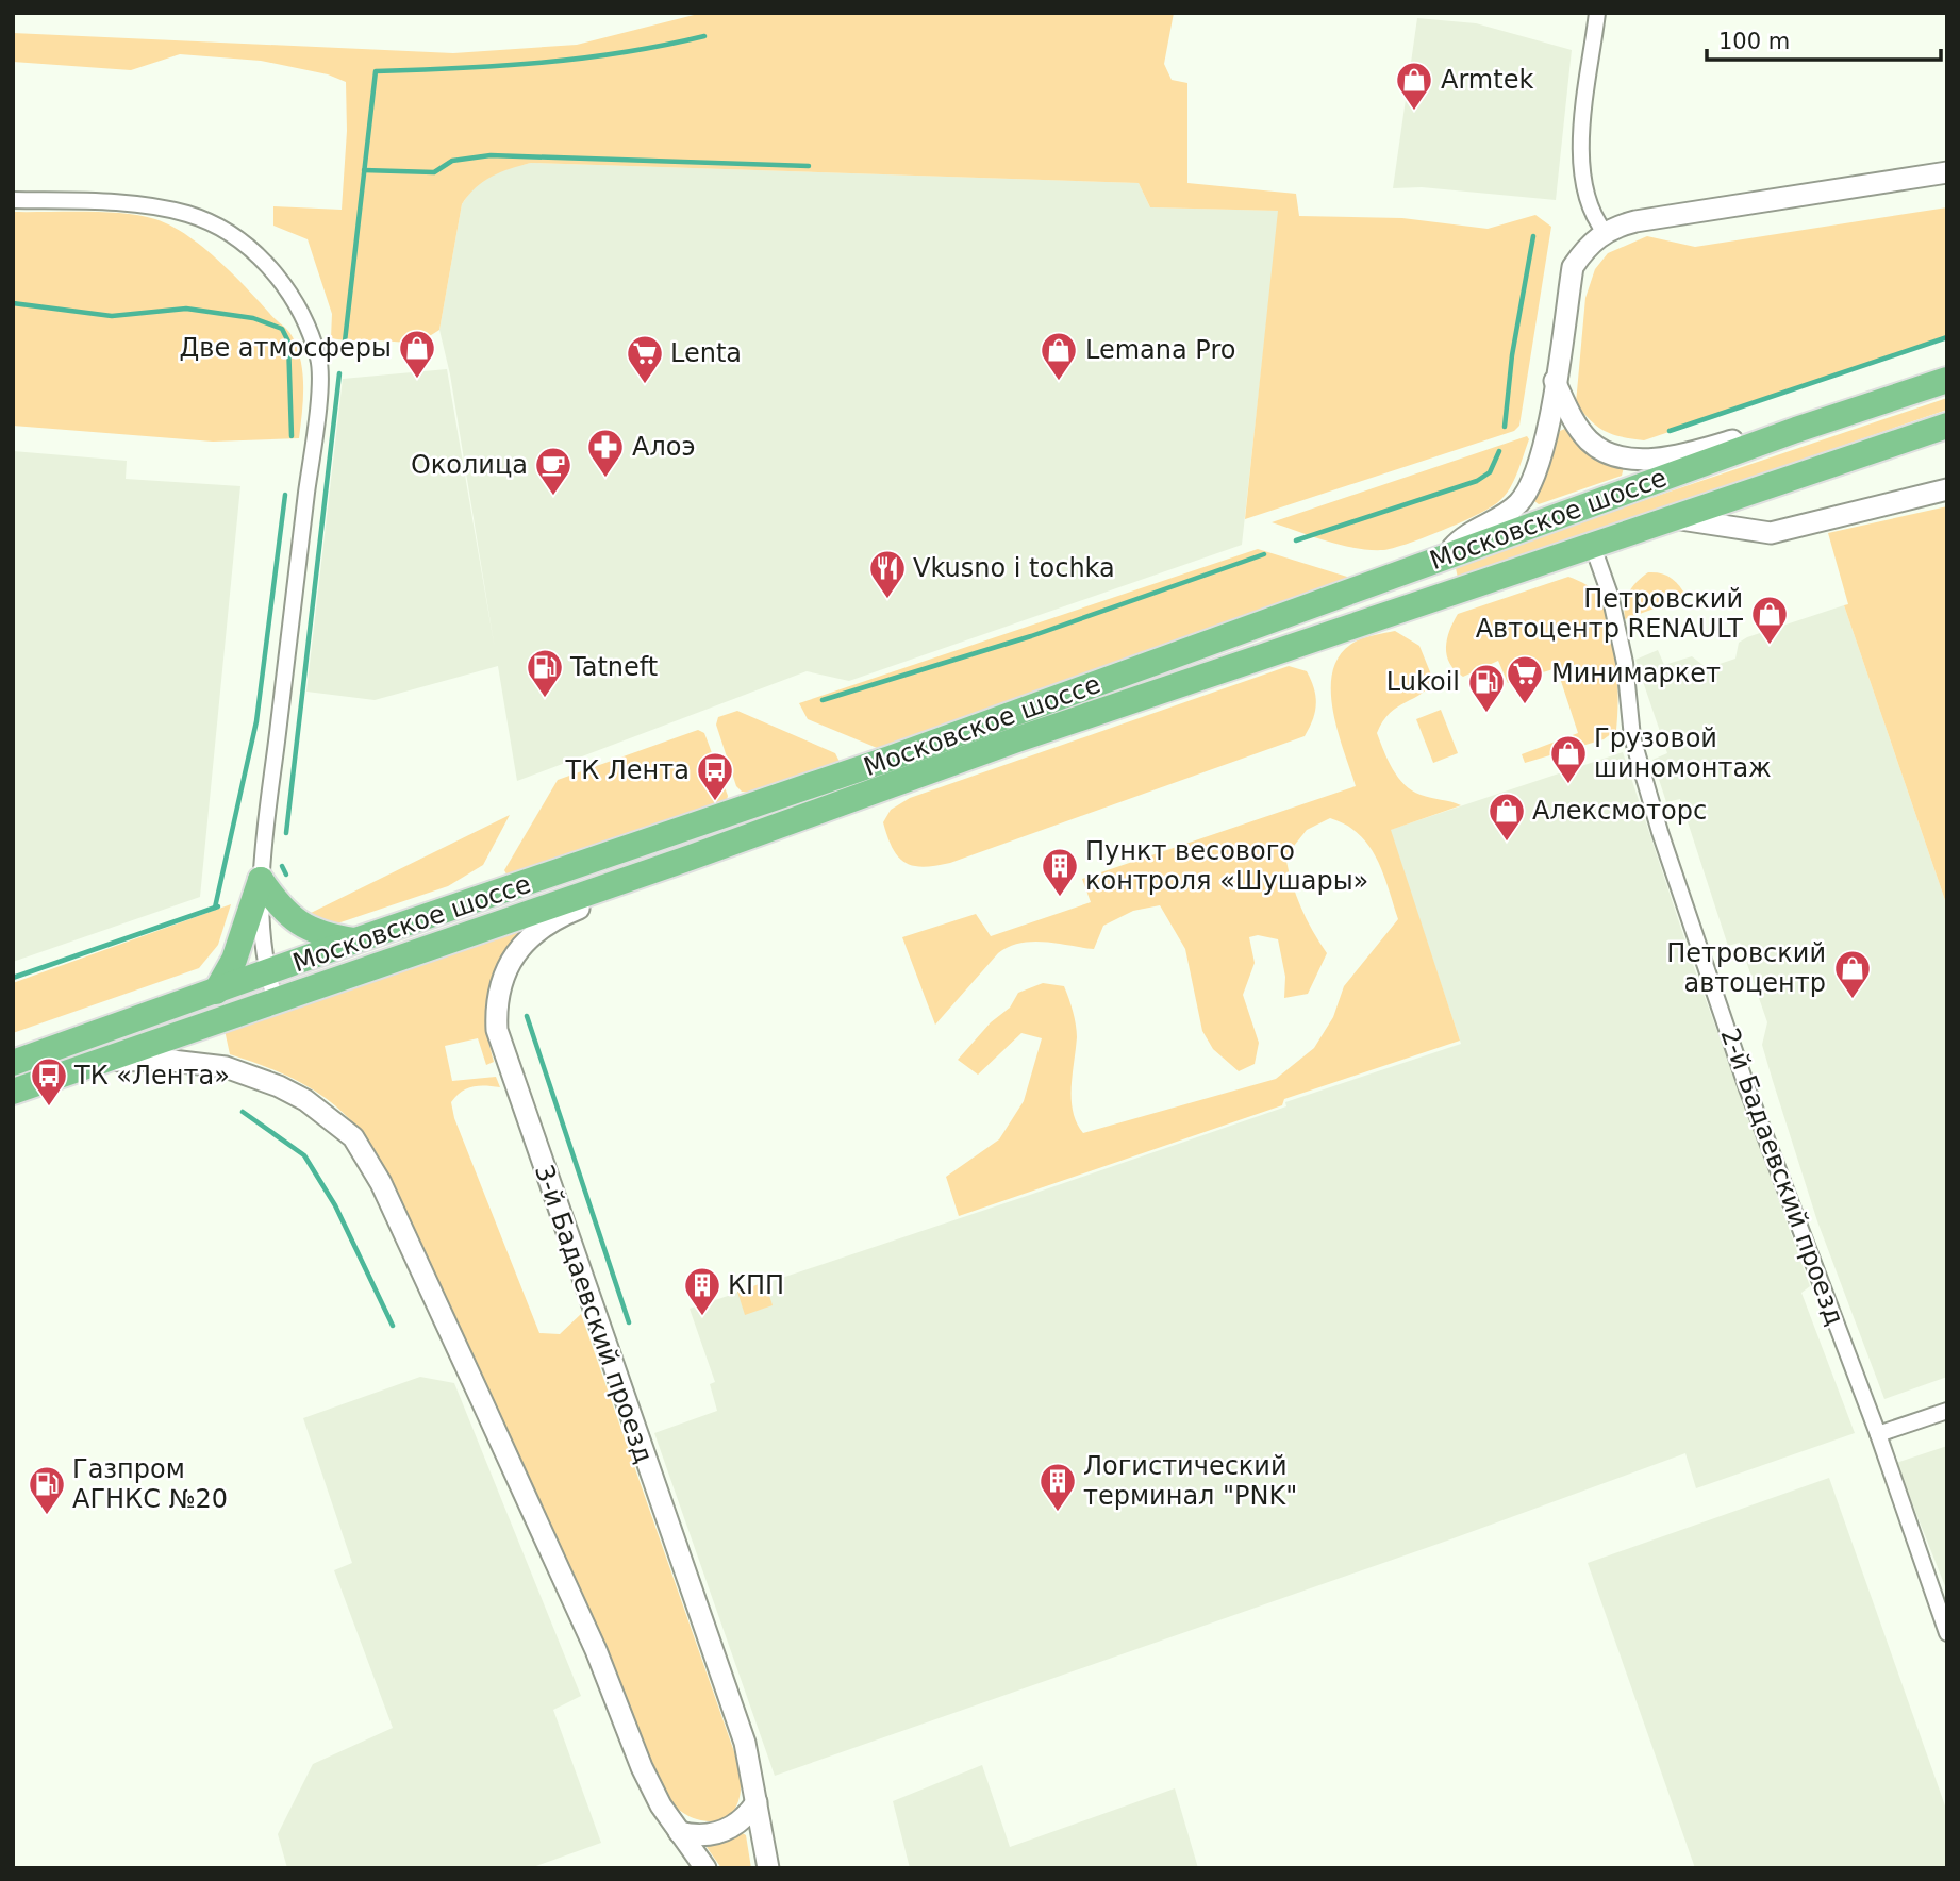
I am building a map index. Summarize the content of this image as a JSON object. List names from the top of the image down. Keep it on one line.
{"streets":{"highway":["Московское шоссе"],"street":["2-й Бадаевский проезд","3-й Бадаевский проезд"]},"crossings":[["Московское шоссе","2-й Бадаевский проезд"],["Московское шоссе","3-й Бадаевский проезд"]],"places":{"shop":["Armtek","Две атмосферы","Lemana Pro","Петровский Автоцентр RENAULT","Грузовой шиномонтаж","Алексмоторс","Петровский автоцентр"],"supermarket":["Lenta","Минимаркет"],"pharmacy":["Алоэ"],"cafe":["Околица"],"restaurant":["Vkusno i tochka"],"fuel station":["Tatneft","Lukoil","Газпром АГНКС №20"],"bus stop":["ТК Лента","ТК «Лента»"],"building":["Пункт весового контроля «Шушары»","КПП","Логистический терминал \"PNK\""]},"scale_bar":"100 m"}
